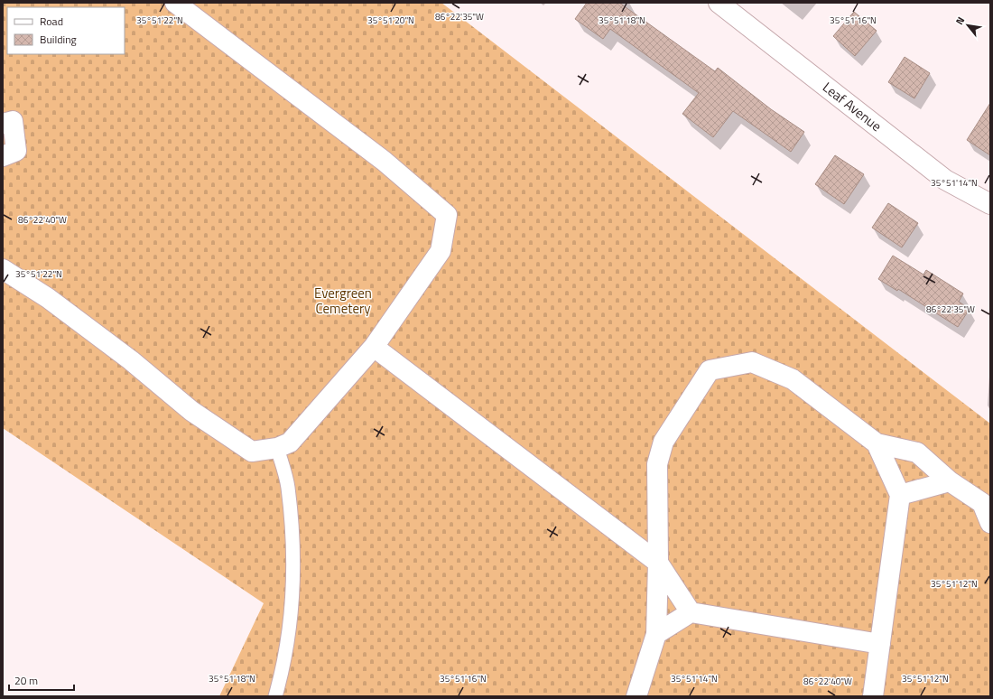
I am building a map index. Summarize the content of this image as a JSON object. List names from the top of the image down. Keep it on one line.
{"streets":{"street":["Leaf Avenue"]},"parks":["Evergreen Cemetery"],"legend":["Road","Building"],"scale_bar":"20 m","north":"top left","coordinates":["86°22'35\"W","35°51'22\"N","35°51'20\"N","35°51'18\"N","35°51'16\"N","35°51'14\"N","86°22'40\"W","35°51'12\"N"]}
